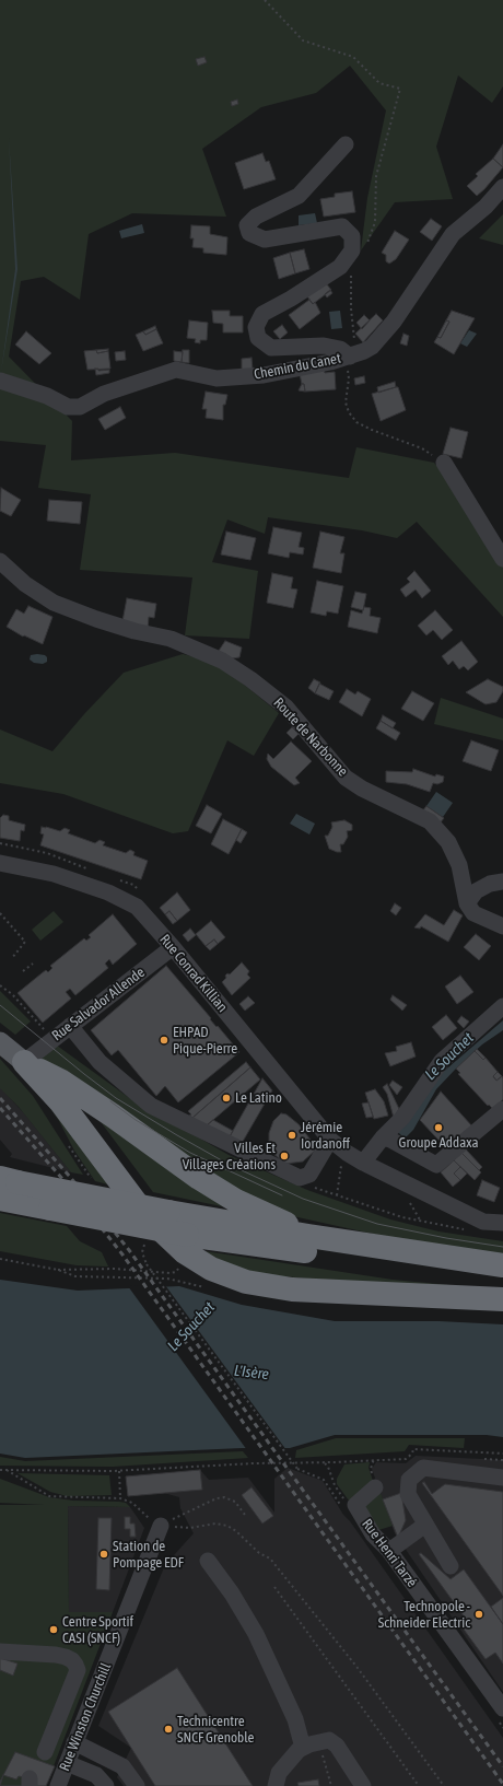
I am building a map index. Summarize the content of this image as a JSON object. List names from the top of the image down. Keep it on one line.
{"streets":{"street":["Chemin du Canet","Route de Narbonne","Rue Conrad Killian","Rue Salvador Allende","Rue Henri Tarzé","Rue Winston Churchill"]},"crossings":[["Rue Conrad Killian","Rue Salvador Allende"]],"water":["Le Souchet","L'Isère"],"places":["EHPAD Pique-Pierre","Le Latino","Groupe Addaxa","Jérémie Iordanoff","Villes Et Villages Créations","Station de Pompage EDF","Technopole - Schneider Electric","Centre Sportif CASI (SNCF)","Technicentre SNCF Grenoble"]}
